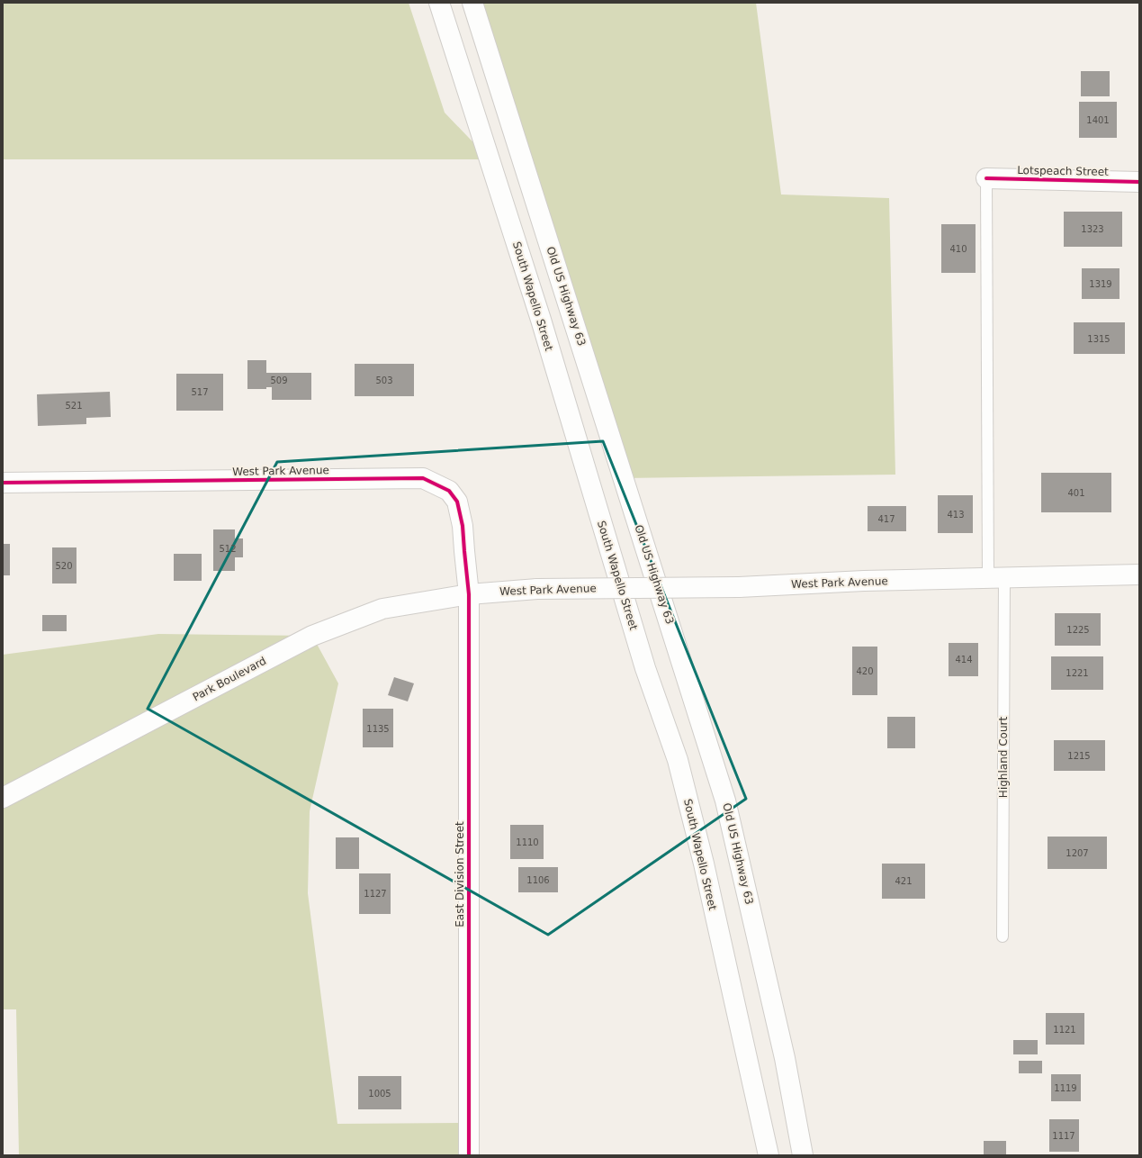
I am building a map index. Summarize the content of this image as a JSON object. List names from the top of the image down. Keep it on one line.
{"streets":{"main road":["Lotspeach Street","South Wapello Street","Old US Highway 63","West Park Avenue","Park Boulevard","East Division Street"],"lane":["Highland Court"]},"crossings":[["Lotspeach Street","Highland Court"],["West Park Avenue","Park Boulevard"],["West Park Avenue","Highland Court"],["West Park Avenue","East Division Street"],["Park Boulevard","East Division Street"]],"house_numbers":["1401","1323","410","1319","1315","509","503","517","521","401","413","417","512","520","1225","414","420","1221","1135","1215","1110","1207","1106","421","1127","1121","1119","1005","1117"]}
